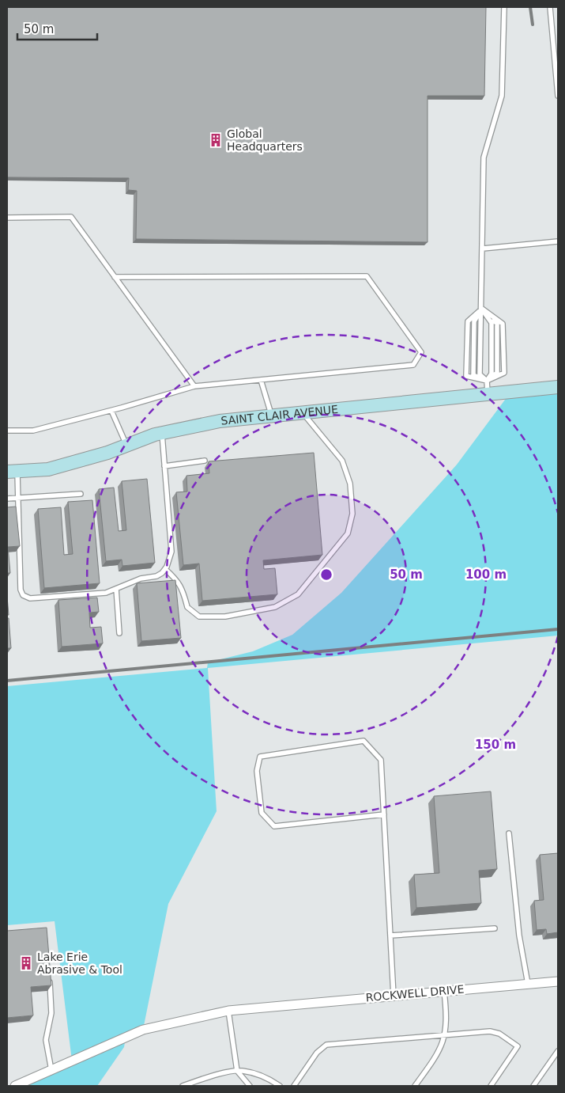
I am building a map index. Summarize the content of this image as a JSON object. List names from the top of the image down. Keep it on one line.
{"streets":{"street":["SAINT CLAIR AVENUE","ROCKWELL DRIVE"]},"places":{"building":["Global Headquarters","Lake Erie Abrasive & Tool"]},"scale_bar":"50 m","rings":["50 m","100 m","150 m"]}
